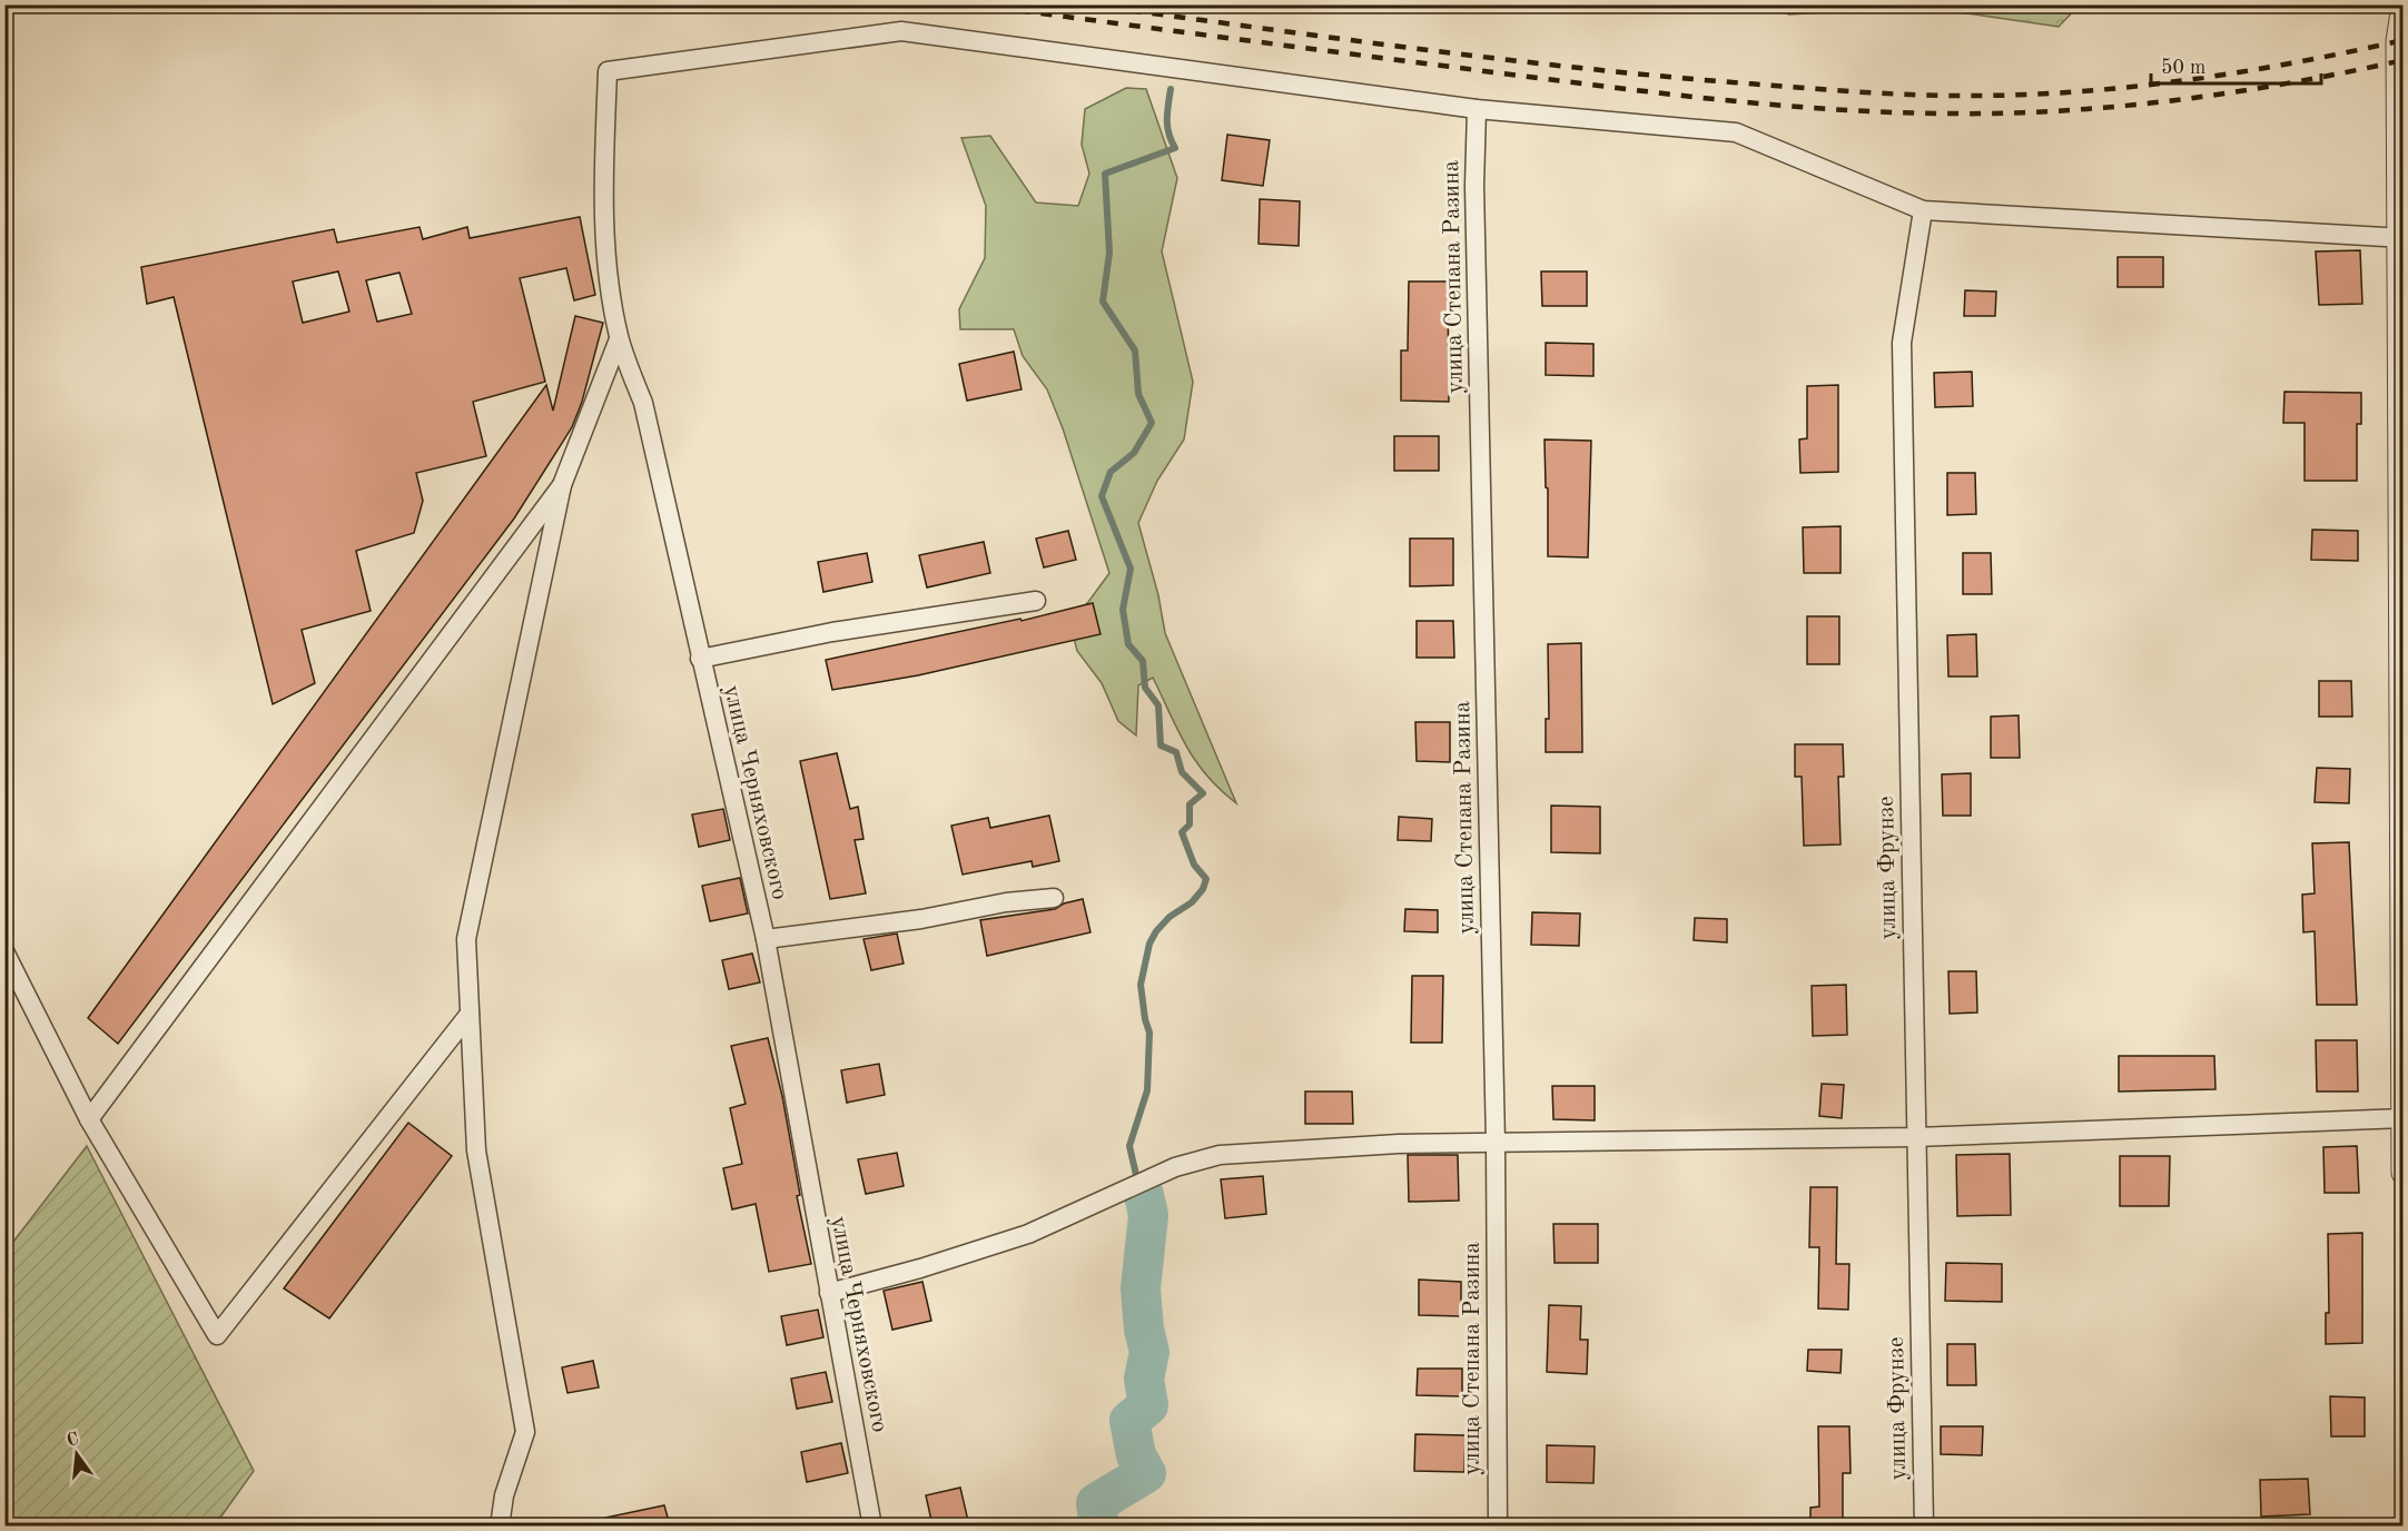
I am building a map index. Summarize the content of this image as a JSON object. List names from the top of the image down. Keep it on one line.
{"streets":{"street":["улица Степана Разина","улица Черняховского","улица Фрунзе"]},"crossings":[["улица Степана Разина","улица Черняховского"]],"scale_bar":"50 m","north":"top"}
